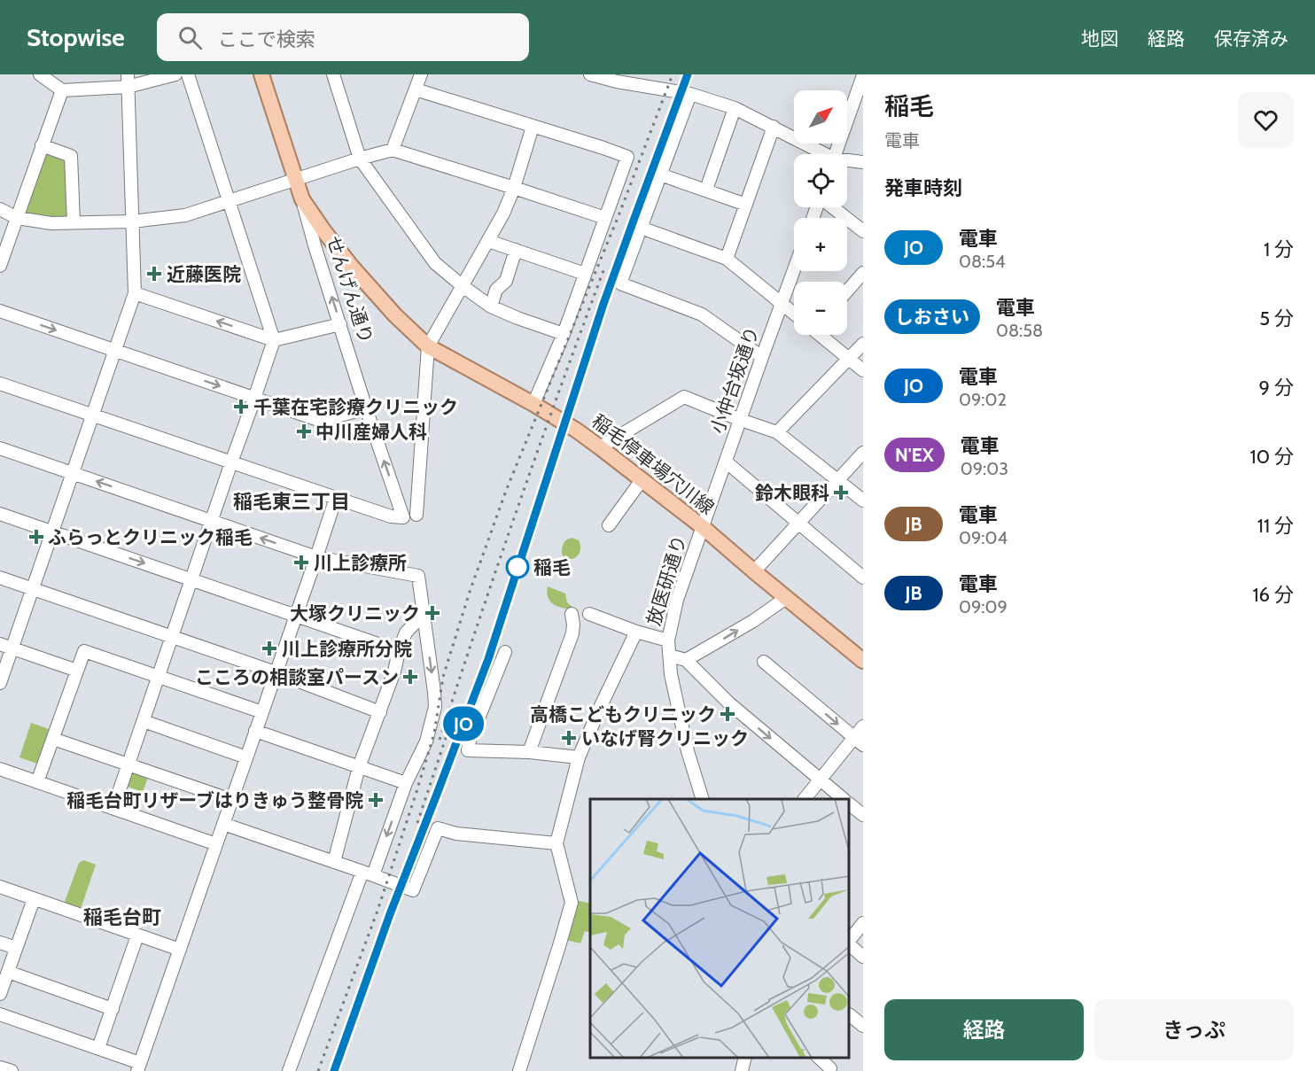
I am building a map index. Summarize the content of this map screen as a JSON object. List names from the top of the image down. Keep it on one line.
{"streets":{"main road":["せんげん通り","稲毛停車場穴川線"],"street":["小仲台坂通り","放医研通り"]},"crossings":[["せんげん通り","稲毛停車場穴川線"],["小仲台坂通り","稲毛停車場穴川線"],["小仲台坂通り","放医研通り"],["稲毛停車場穴川線","放医研通り"]],"districts":["稲毛東三丁目","稲毛台町"],"places":{"health":["近藤医院","千葉在宅診療クリニック","中川産婦人科","鈴木眼科","ふらっとクリニック稲毛","川上診療所","大塚クリニック","川上診療所分院","こころの相談室パースン","高橋こどもクリニック","いなげ腎クリニック","稲毛台町リザーブはりきゅう整骨院"],"other":["稲毛"]},"north":"top right","page":{"header":"Stopwise","search":"ここで検索","nav":["地図","経路","保存済み"],"on_map":"JO","heading":[["稲毛","電車"],"発車時刻"],"map_buttons":["+","−"],"list":[{"mark":"JO","name":"電車","note":"08:54","value":"1 分"},{"mark":"しおさい","name":"電車","note":"08:58","value":"5 分"},{"mark":"JO","name":"電車","note":"09:02","value":"9 分"},{"mark":"N'EX","name":"電車","note":"09:03","value":"10 分"},{"mark":"JB","name":"電車","note":"09:04","value":"11 分"},{"mark":"JB","name":"電車","note":"09:09","value":"16 分"}],"buttons":["経路","きっぷ"]}}
